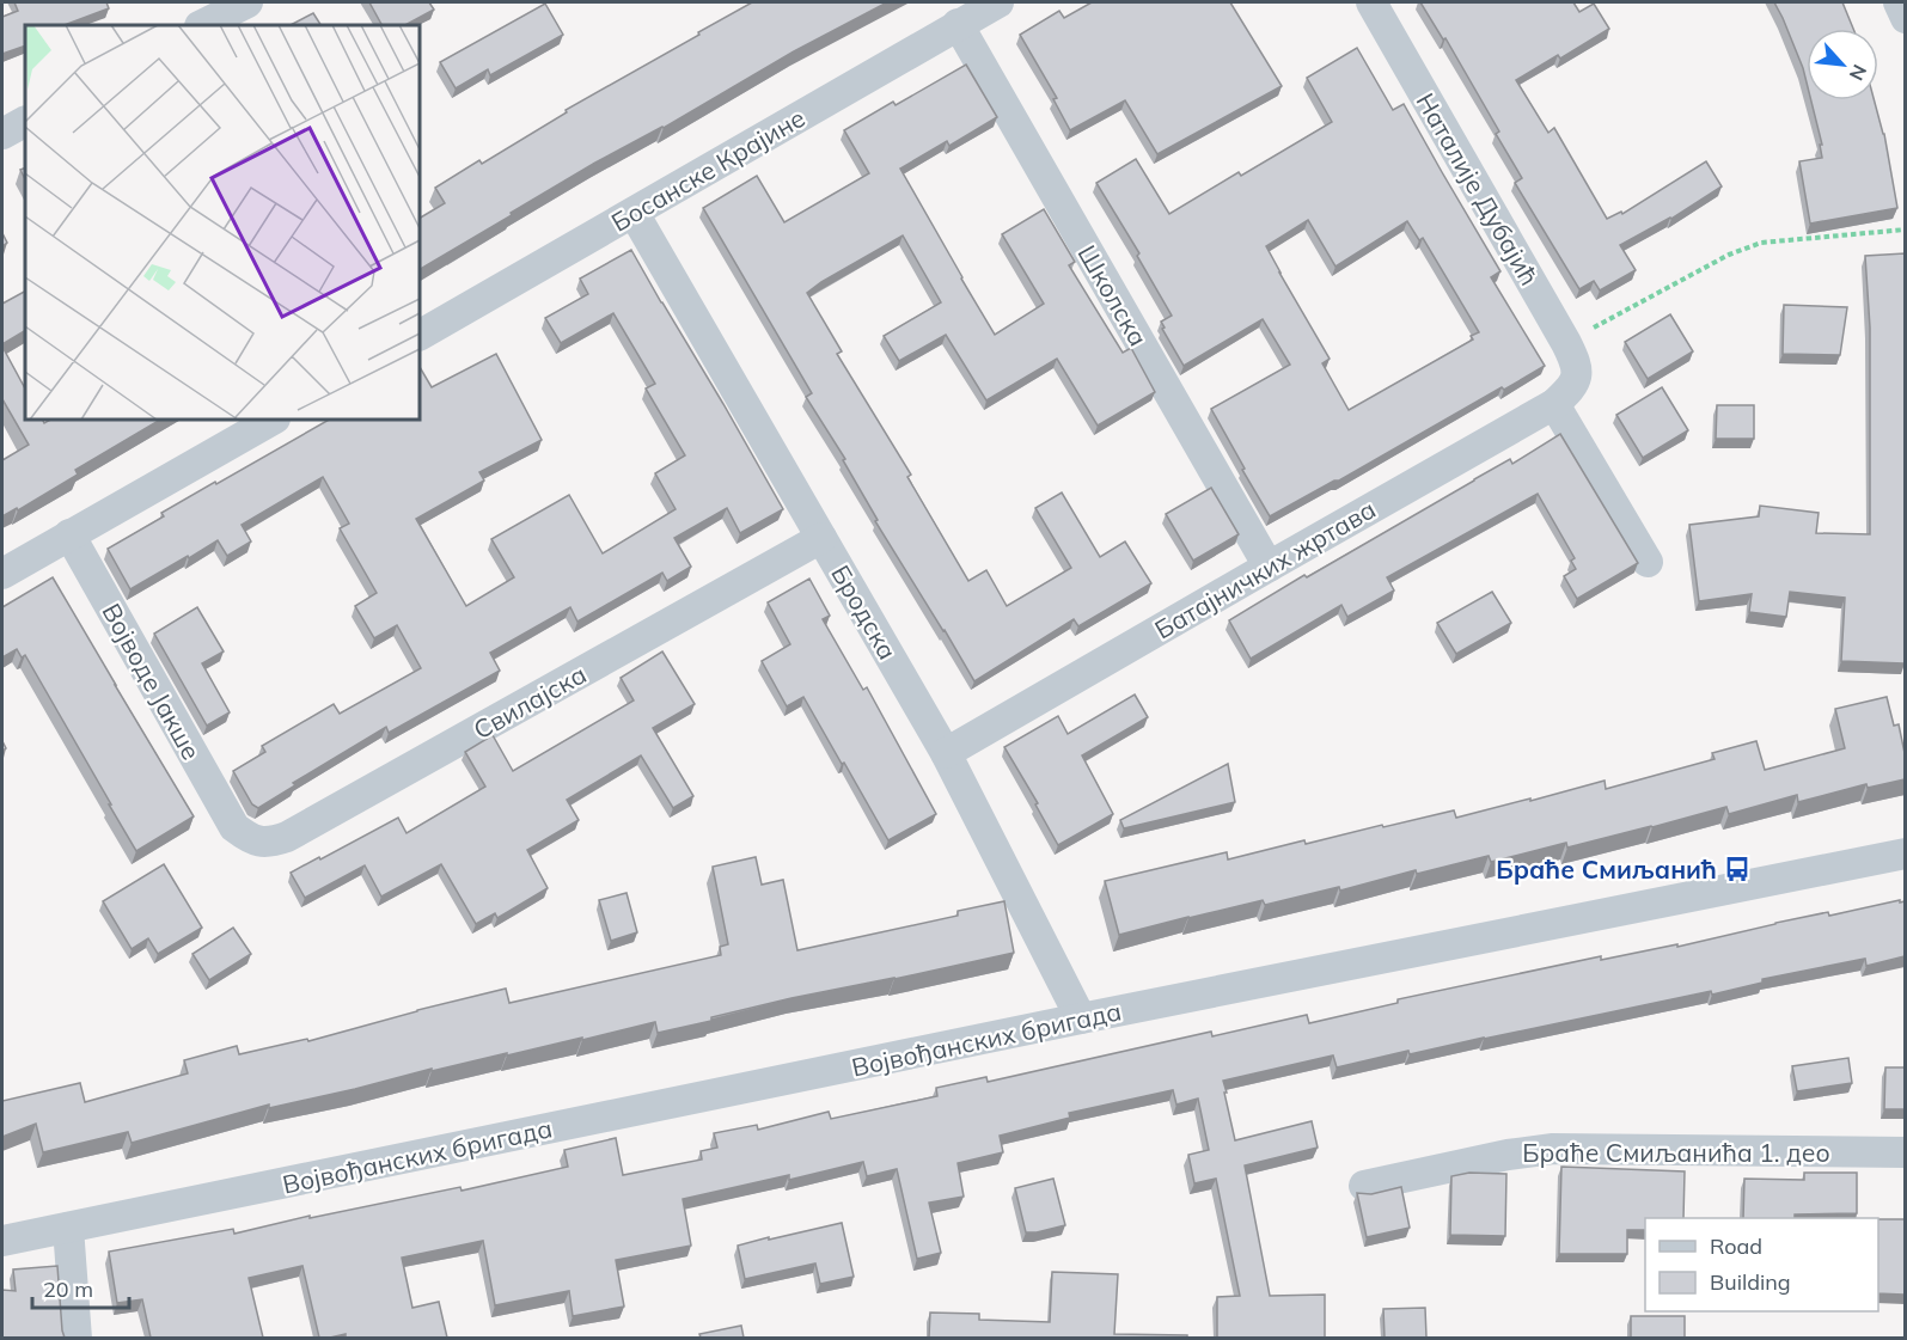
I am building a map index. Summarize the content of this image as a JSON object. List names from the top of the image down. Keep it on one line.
{"streets":{"street":["Босанске Крајине","Наталије Дубајић","Школска","Батајничких жртава","Бродска","Војводе Јакше","Свилајска","Војвођанских бригада","Браће Смиљанића 1. део"]},"crossings":[["Босанске Крајине","Школска"],["Босанске Крајине","Бродска"],["Наталије Дубајић","Батајничких жртава"],["Школска","Батајничких жртава"],["Батајничких жртава","Бродска"],["Бродска","Свилајска"],["Бродска","Војвођанских бригада"],["Војводе Јакше","Свилајска"]],"places":{"bus stop":["Браће Смиљанић"]},"legend":["Road","Building"],"scale_bar":"20 m","north":"bottom right"}
